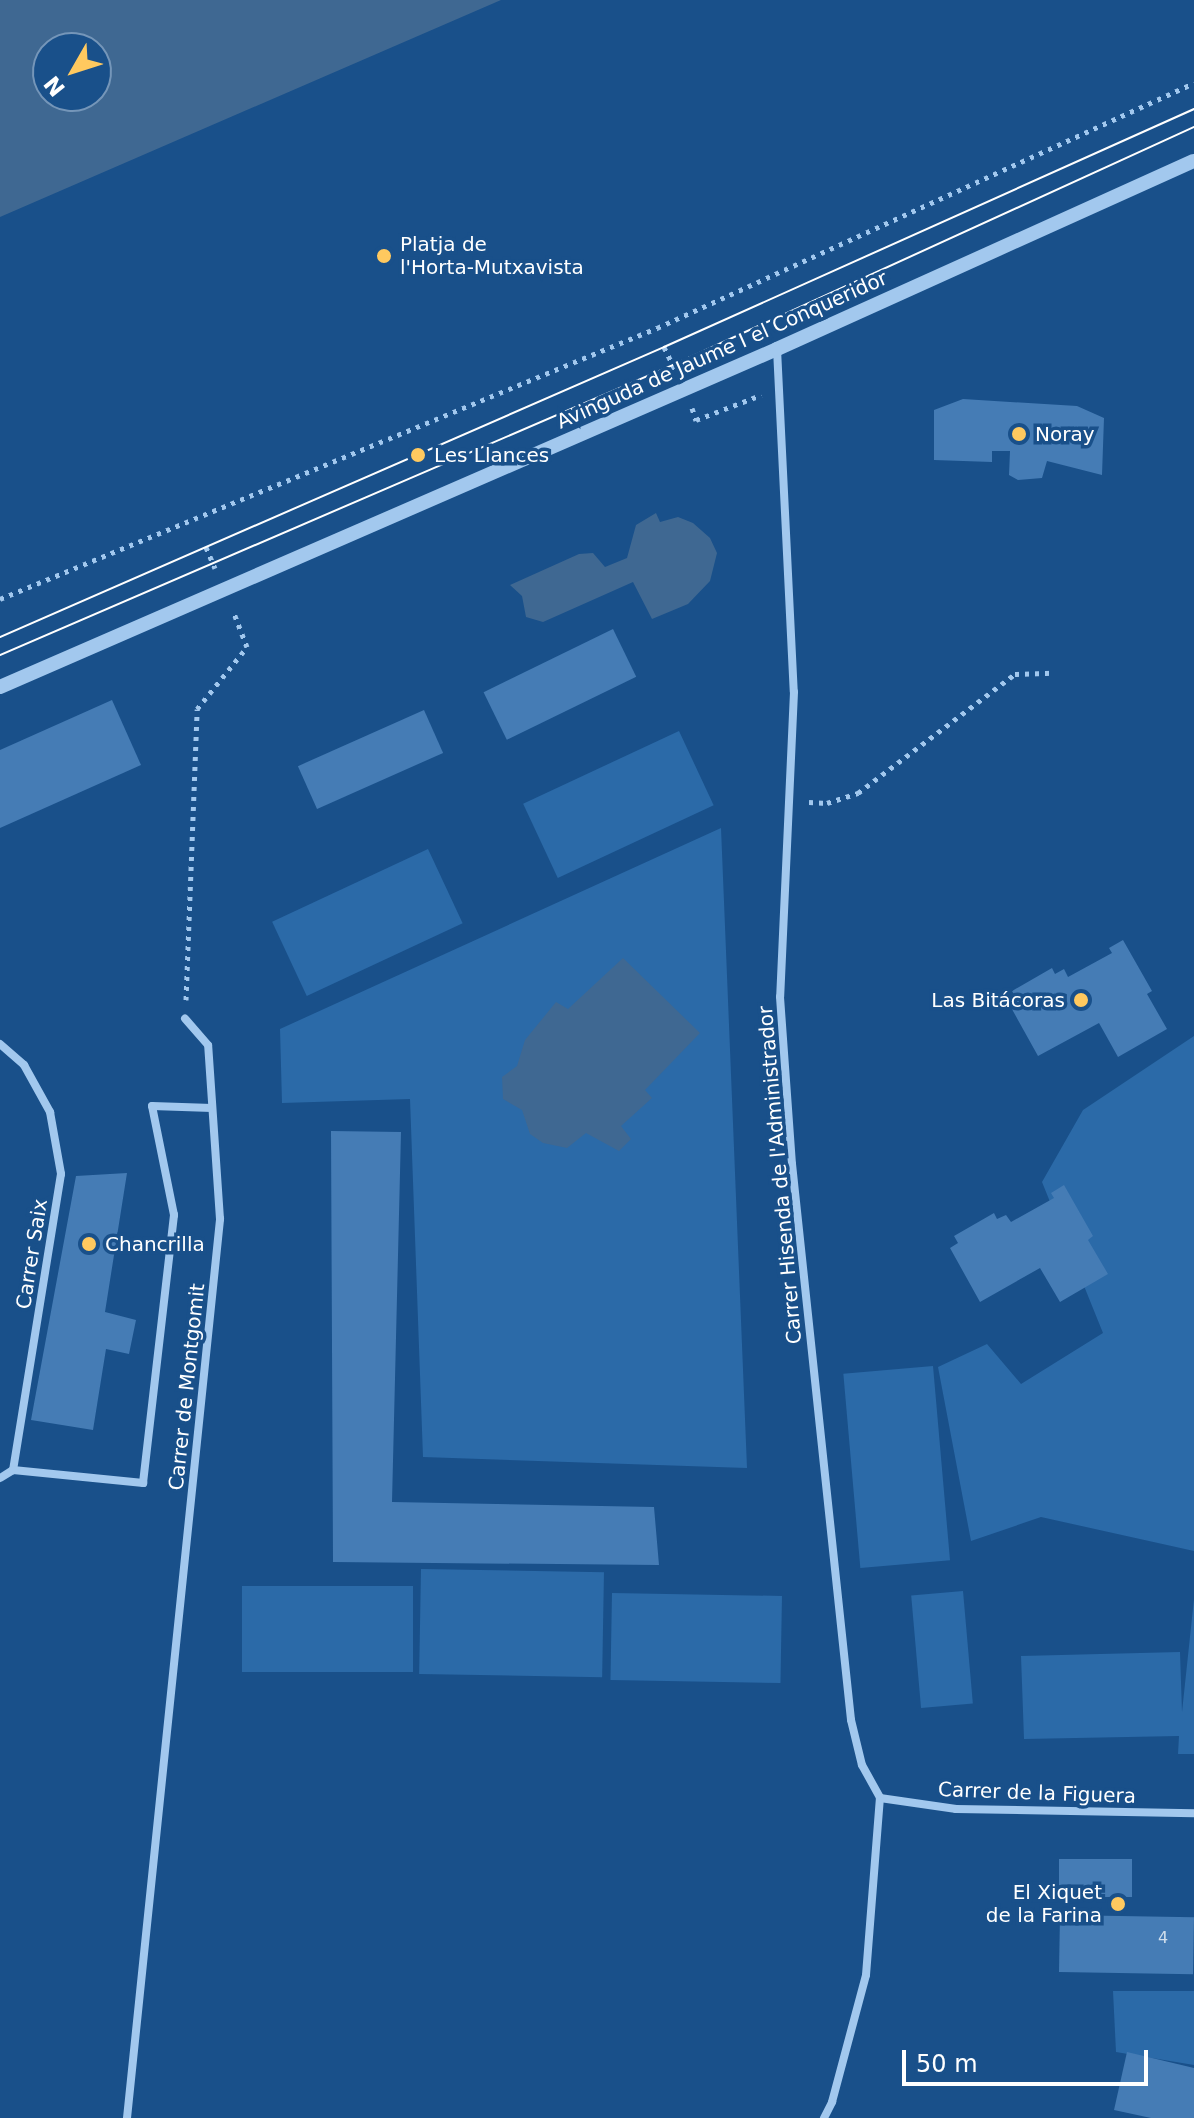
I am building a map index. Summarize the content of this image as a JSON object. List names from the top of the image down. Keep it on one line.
{"streets":{"street":["Avinguda de Jaume I el Conqueridor","Carrer Hisenda de l'Administrador","Carrer Saix","Carrer de Montgomit","Carrer de la Figuera"]},"crossings":[["Avinguda de Jaume I el Conqueridor","Carrer Hisenda de l'Administrador"],["Carrer Hisenda de l'Administrador","Carrer de la Figuera"]],"places":["Platja de l'Horta-Mutxavista","Noray","Les Llances","Las Bitácoras","Chancrilla","El Xiquet de la Farina"],"house_numbers":["4"],"scale_bar":"50 m","north":"bottom left"}
